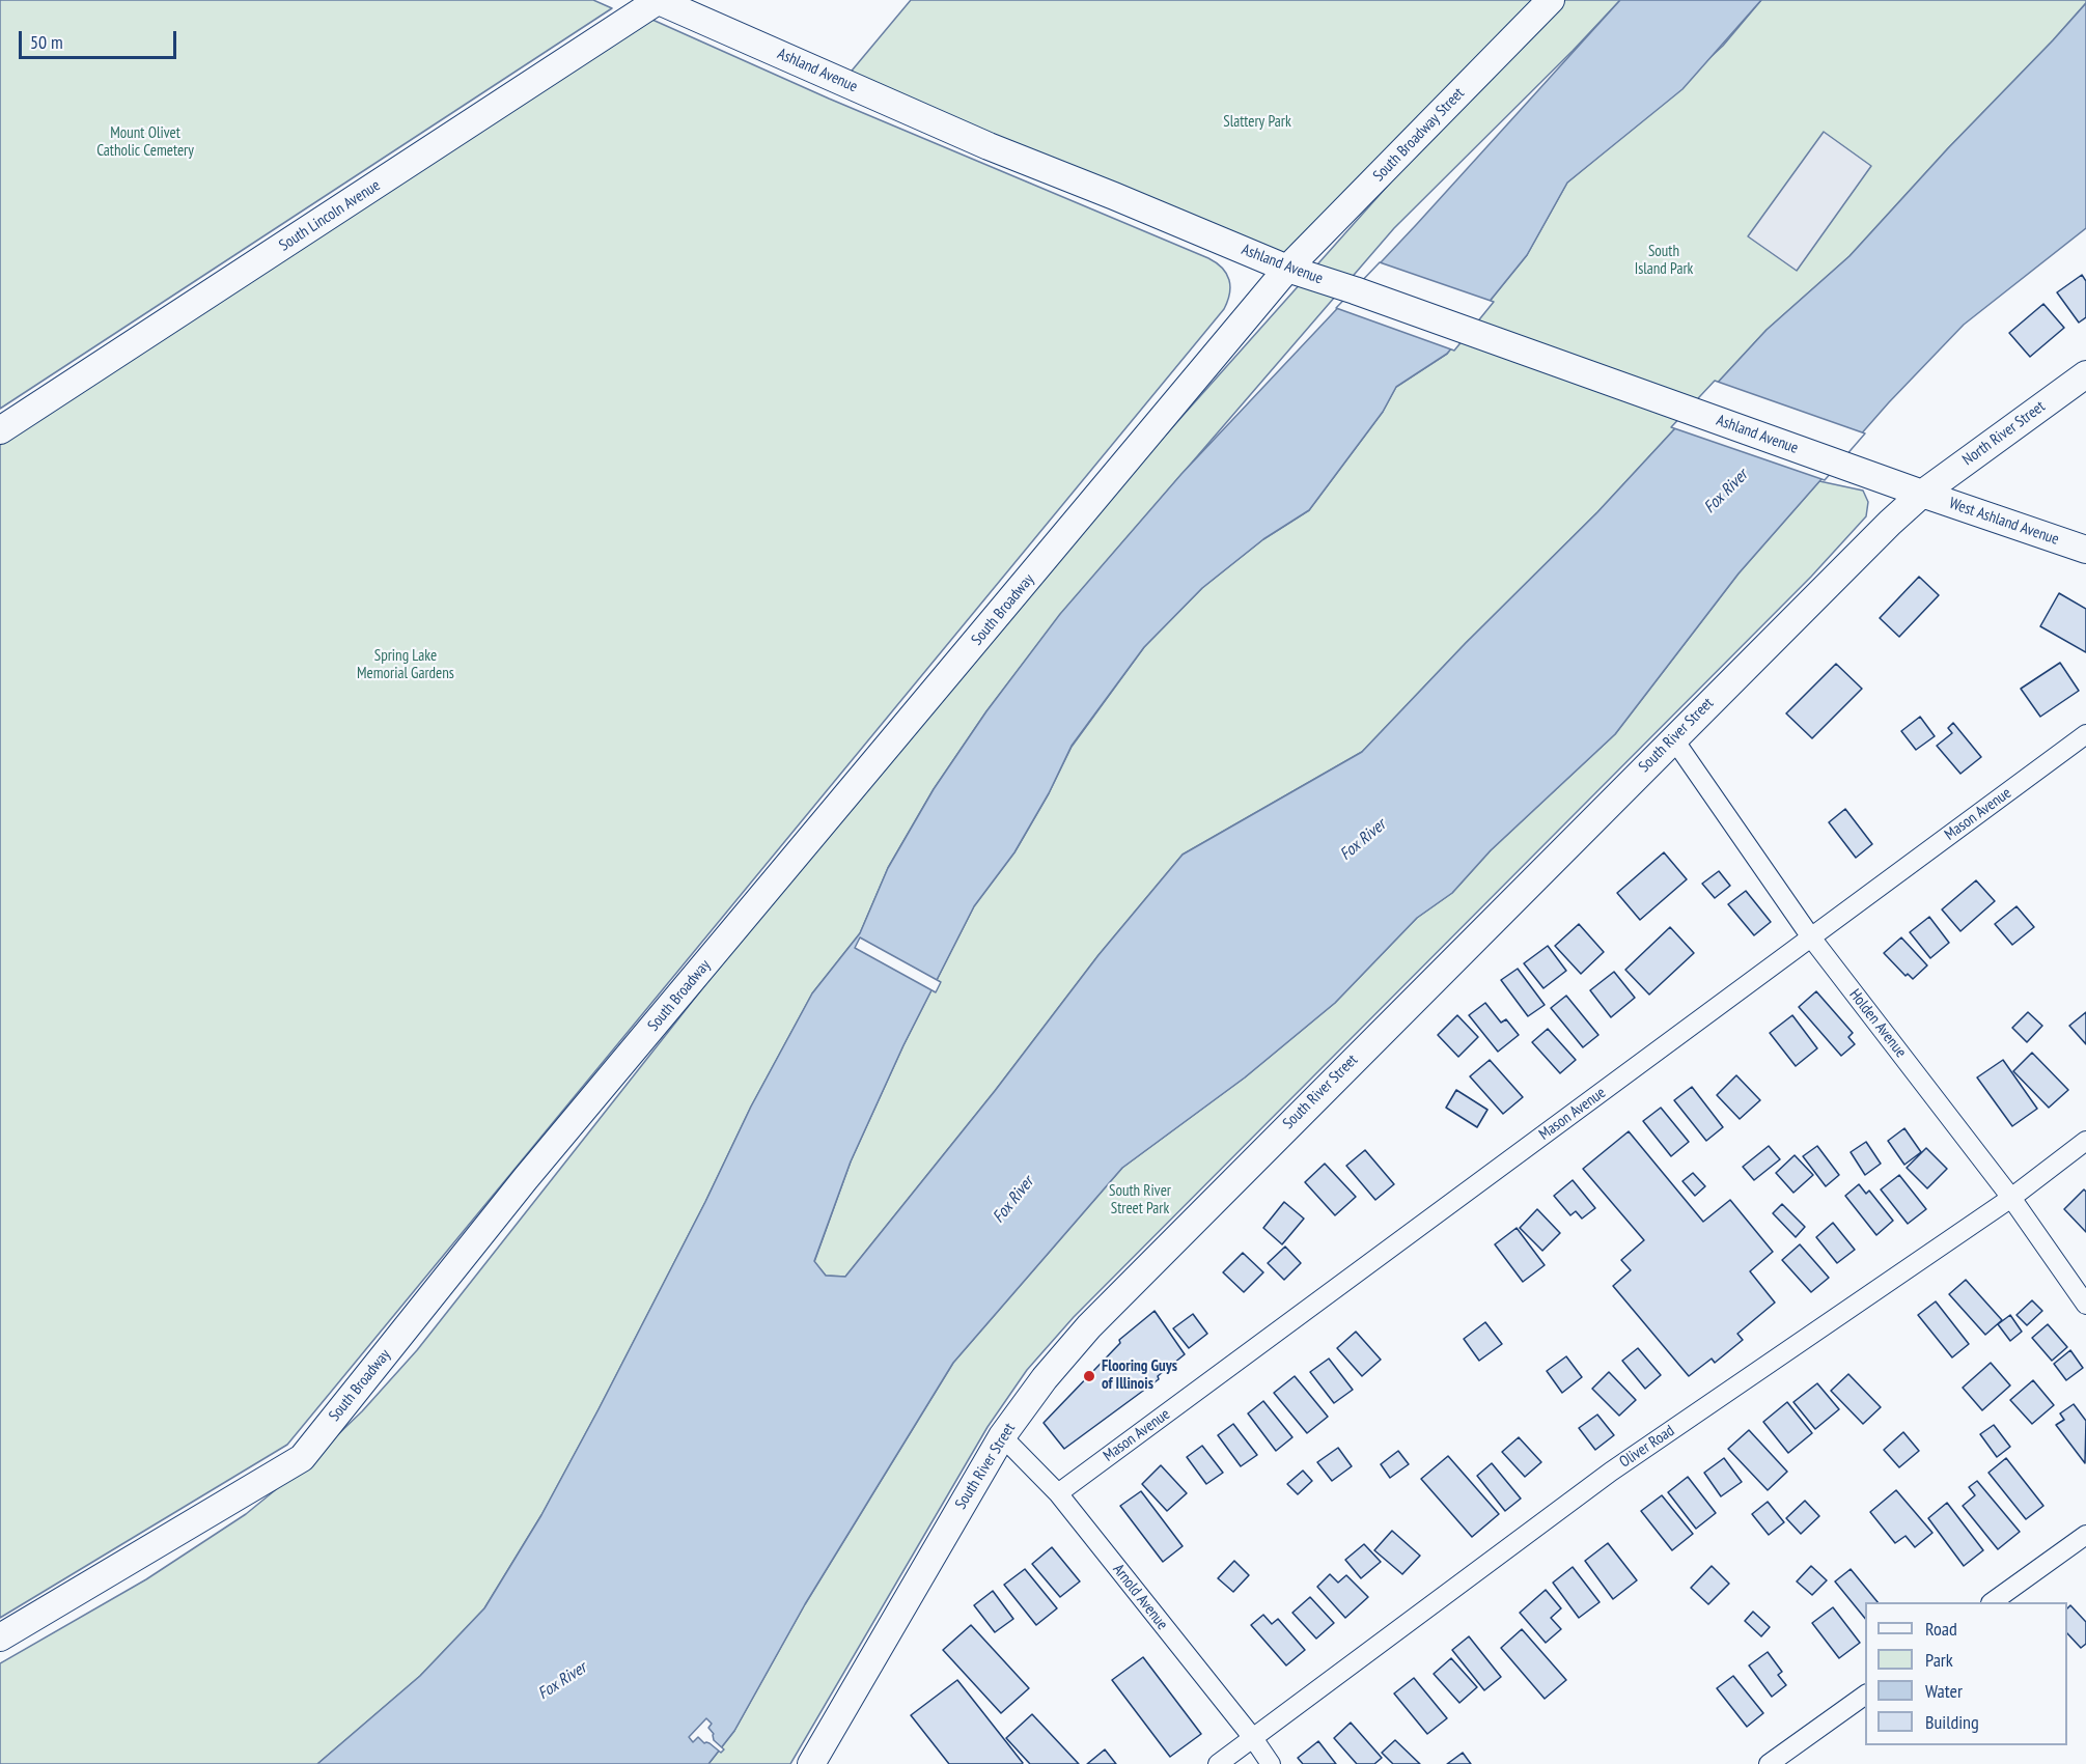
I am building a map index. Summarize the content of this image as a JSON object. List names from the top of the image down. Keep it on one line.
{"streets":{"street":["Ashland Avenue","South Broadway Street","South Lincoln Avenue","North River Street","West Ashland Avenue","South Broadway","South River Street","Mason Avenue","Holden Avenue","Oliver Road","Arnold Avenue"]},"crossings":[["Ashland Avenue","South Broadway Street"],["Ashland Avenue","South Lincoln Avenue"],["Ashland Avenue","North River Street"],["Ashland Avenue","West Ashland Avenue"],["Ashland Avenue","South Broadway"],["Ashland Avenue","South River Street"],["South Broadway Street","South Broadway"],["North River Street","West Ashland Avenue"],["North River Street","South River Street"],["West Ashland Avenue","South River Street"],["South River Street","Holden Avenue"],["South River Street","Arnold Avenue"],["Mason Avenue","Holden Avenue"],["Mason Avenue","Arnold Avenue"],["Holden Avenue","Oliver Road"],["Oliver Road","Arnold Avenue"]],"water":["Fox River"],"parks":["Slattery Park","Mount Olivet Catholic Cemetery","South Island Park","Spring Lake Memorial Gardens","South River Street Park"],"places":["Flooring Guys of Illinois"],"legend":["Road","Park","Water","Building"],"scale_bar":"50 m"}
